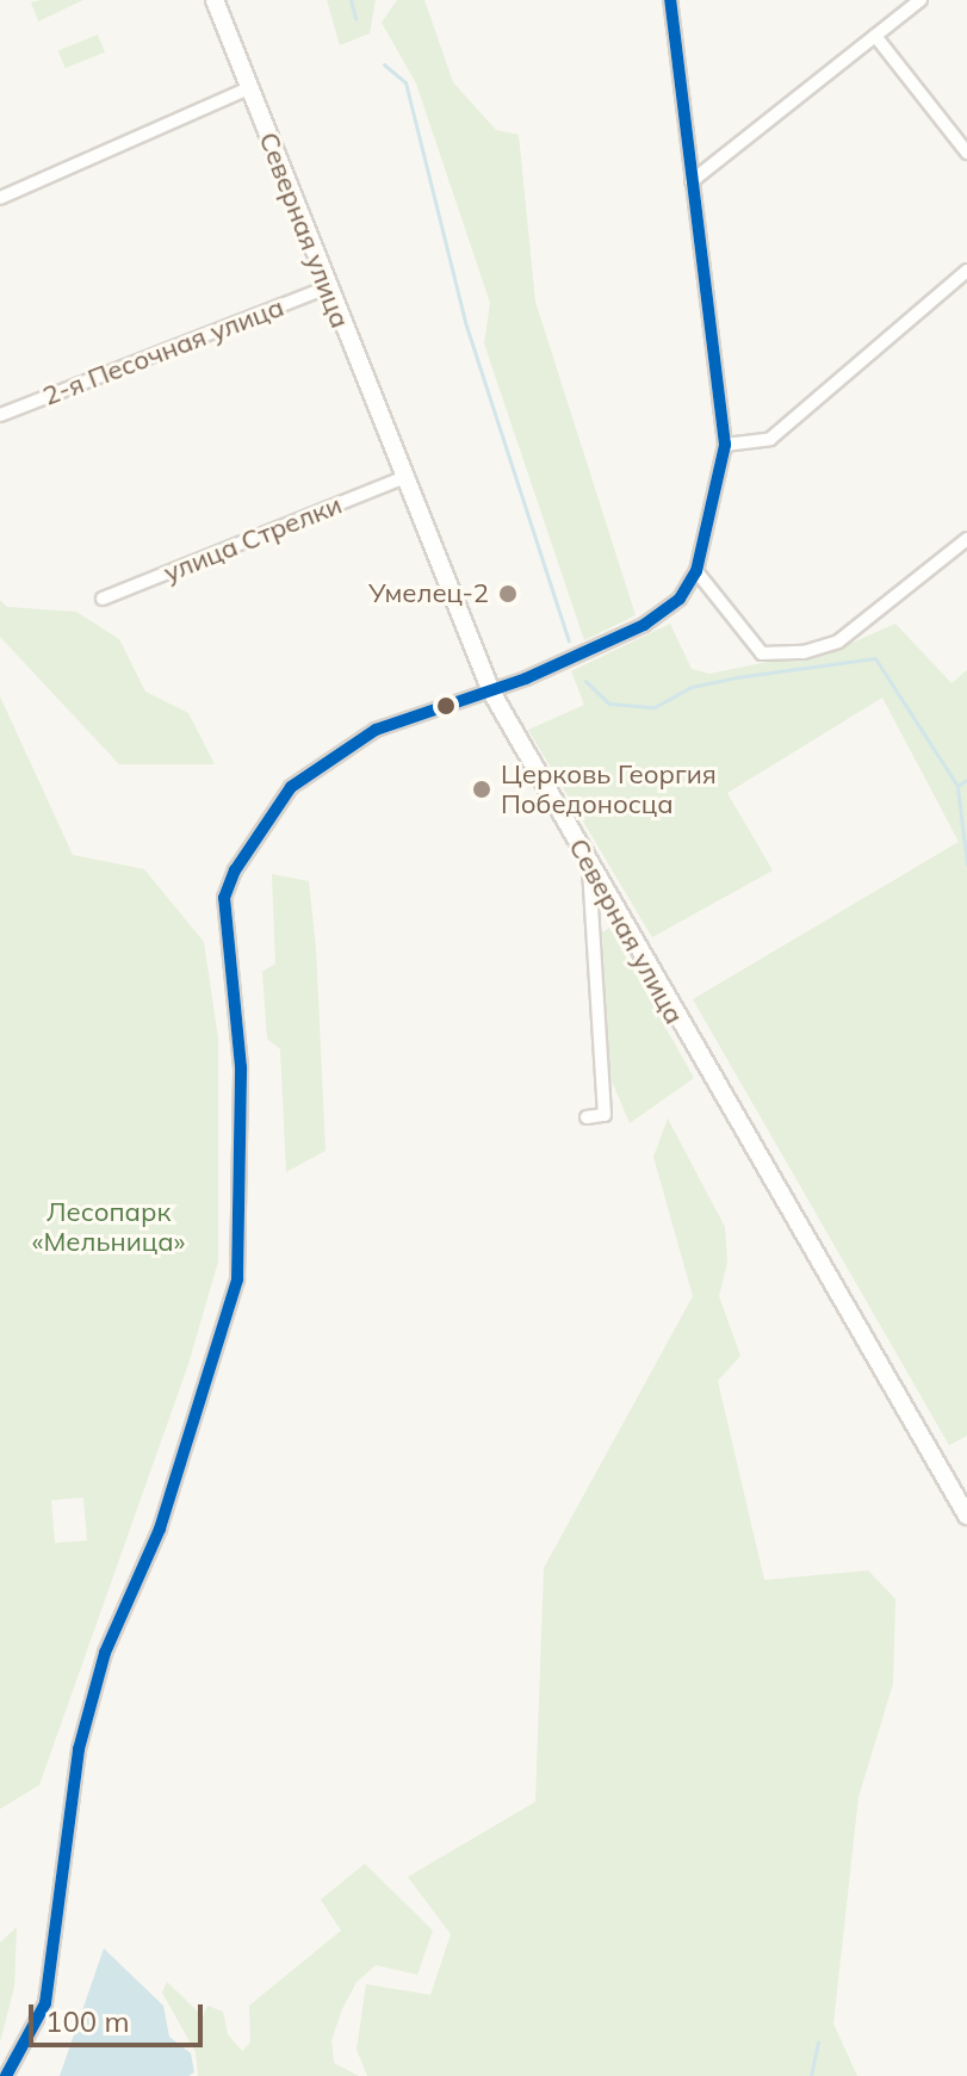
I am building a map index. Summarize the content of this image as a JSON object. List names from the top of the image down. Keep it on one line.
{"streets":{"main road":["Северная улица"],"street":["2-я Песочная улица","улица Стрелки"]},"crossings":[["Северная улица","2-я Песочная улица"],["Северная улица","улица Стрелки"]],"parks":["Лесопарк «Мельница»"],"places":["Умелец-2","Церковь Георгия Победоносца"],"scale_bar":"100 m"}
